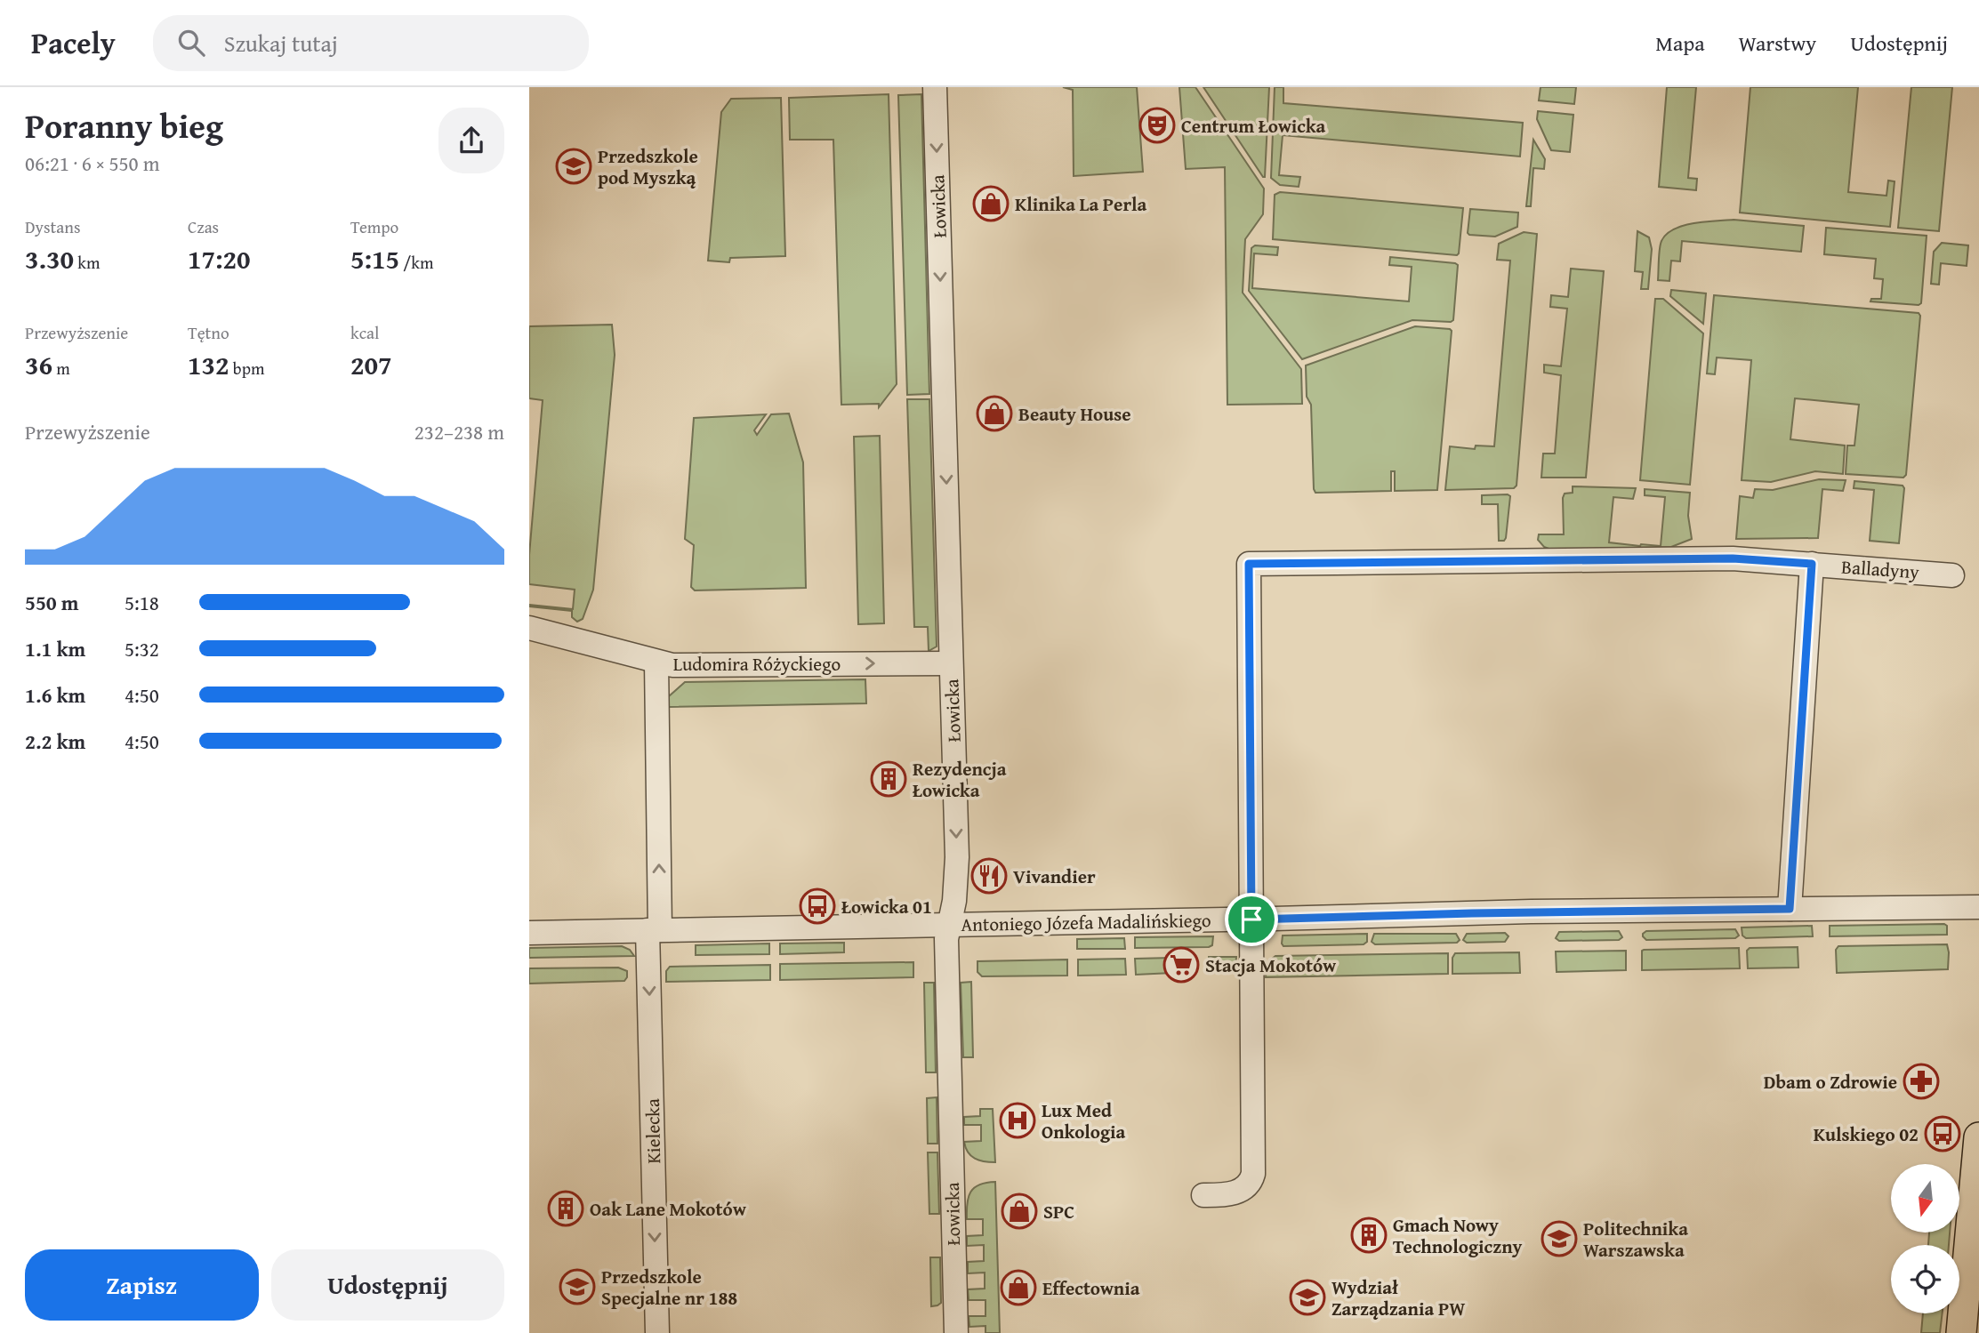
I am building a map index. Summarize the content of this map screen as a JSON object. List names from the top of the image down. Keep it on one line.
{"streets":{"street":["Łowicka","Balladyny","Ludomira Różyckiego","Antoniego Józefa Madalińskiego","Kielecka"]},"crossings":[["Łowicka","Ludomira Różyckiego"],["Łowicka","Antoniego Józefa Madalińskiego"],["Balladyny","Antoniego Józefa Madalińskiego"],["Ludomira Różyckiego","Kielecka"],["Antoniego Józefa Madalińskiego","Kielecka"]],"one_way":["Łowicka","Ludomira Różyckiego"],"places":{"theatre":["Centrum Łowicka"],"school or university":["Przedszkole pod Myszką","Politechnika Warszawska","Przedszkole Specjalne nr 188","Wydział Zarządzania PW"],"shop":["Klinika La Perla","Beauty House","SPC","Effectownia"],"building":["Rezydencja Łowicka","Oak Lane Mokotów","Gmach Nowy Technologiczny"],"restaurant":["Vivandier"],"bus stop":["Łowicka 01","Kulskiego 02"],"supermarket":["Stacja Mokotów"],"pharmacy":["Dbam o Zdrowie"],"hospital":["Lux Med Onkologia"]},"north":"bottom","page":{"header":"Pacely","search":"Szukaj tutaj","nav":["Mapa","Warstwy","Udostępnij"],"heading":["Poranny bieg","06:21 · 6 × 550 m"],"stats":[["Dystans","3.30 km"],["Czas","17:20"],["Tempo","5:15 /km"],["Przewyższenie","36 m"],["Tętno","132 bpm"],["kcal","207"]],"chart":["Przewyższenie","232–238 m"],"list":[{"name":"550 m","note":"5:18"},{"name":"1.1 km","note":"5:32"},{"name":"1.6 km","note":"4:50"},{"name":"2.2 km","note":"4:50"}],"buttons":["Zapisz","Udostępnij"]}}
